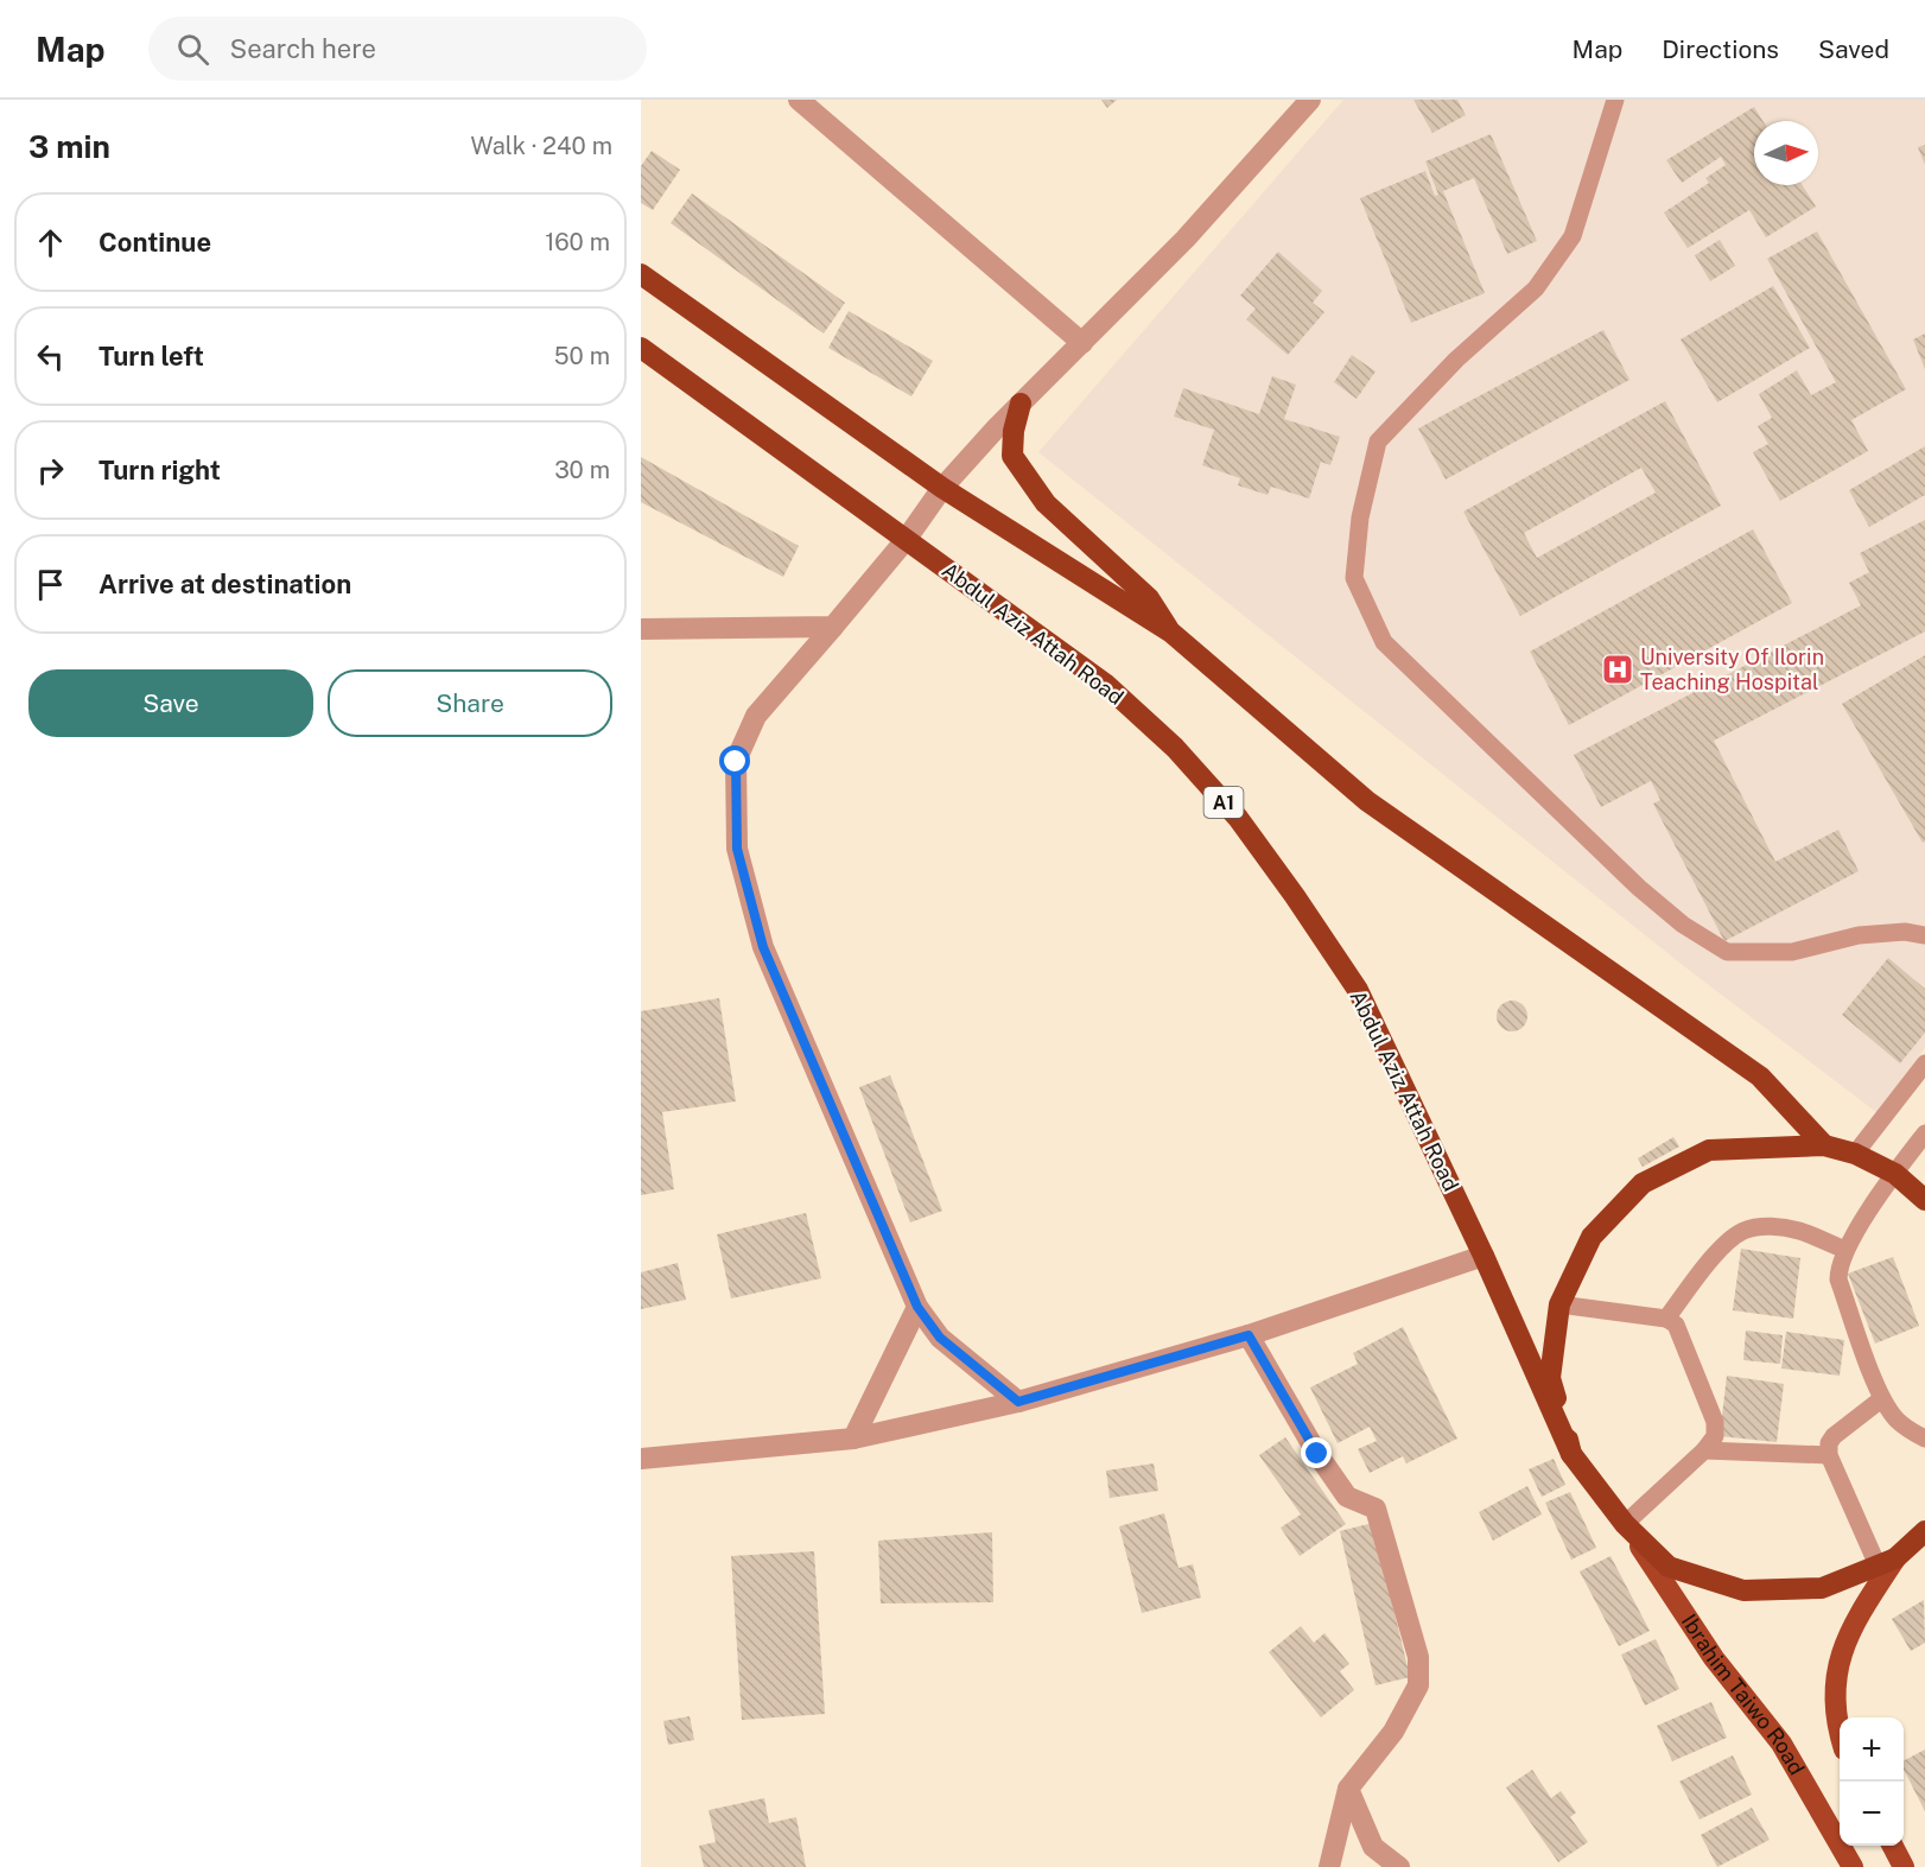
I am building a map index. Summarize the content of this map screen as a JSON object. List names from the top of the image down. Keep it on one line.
{"streets":{"highway":["Abdul Aziz Attah Road","A1"],"main road":["Ibrahim Taiwo Road"]},"places":{"hospital":["University Of Ilorin Teaching Hospital"]},"north":"right","page":{"header":"Map","search":"Search here","nav":["Map","Directions","Saved"],"heading":["3 min","Walk · 240 m"],"list":[["Continue","160 m"],["Turn left","50 m"],["Turn right","30 m"],"Arrive at destination"],"buttons":["Save","Share"],"map_buttons":["+","−"]}}
